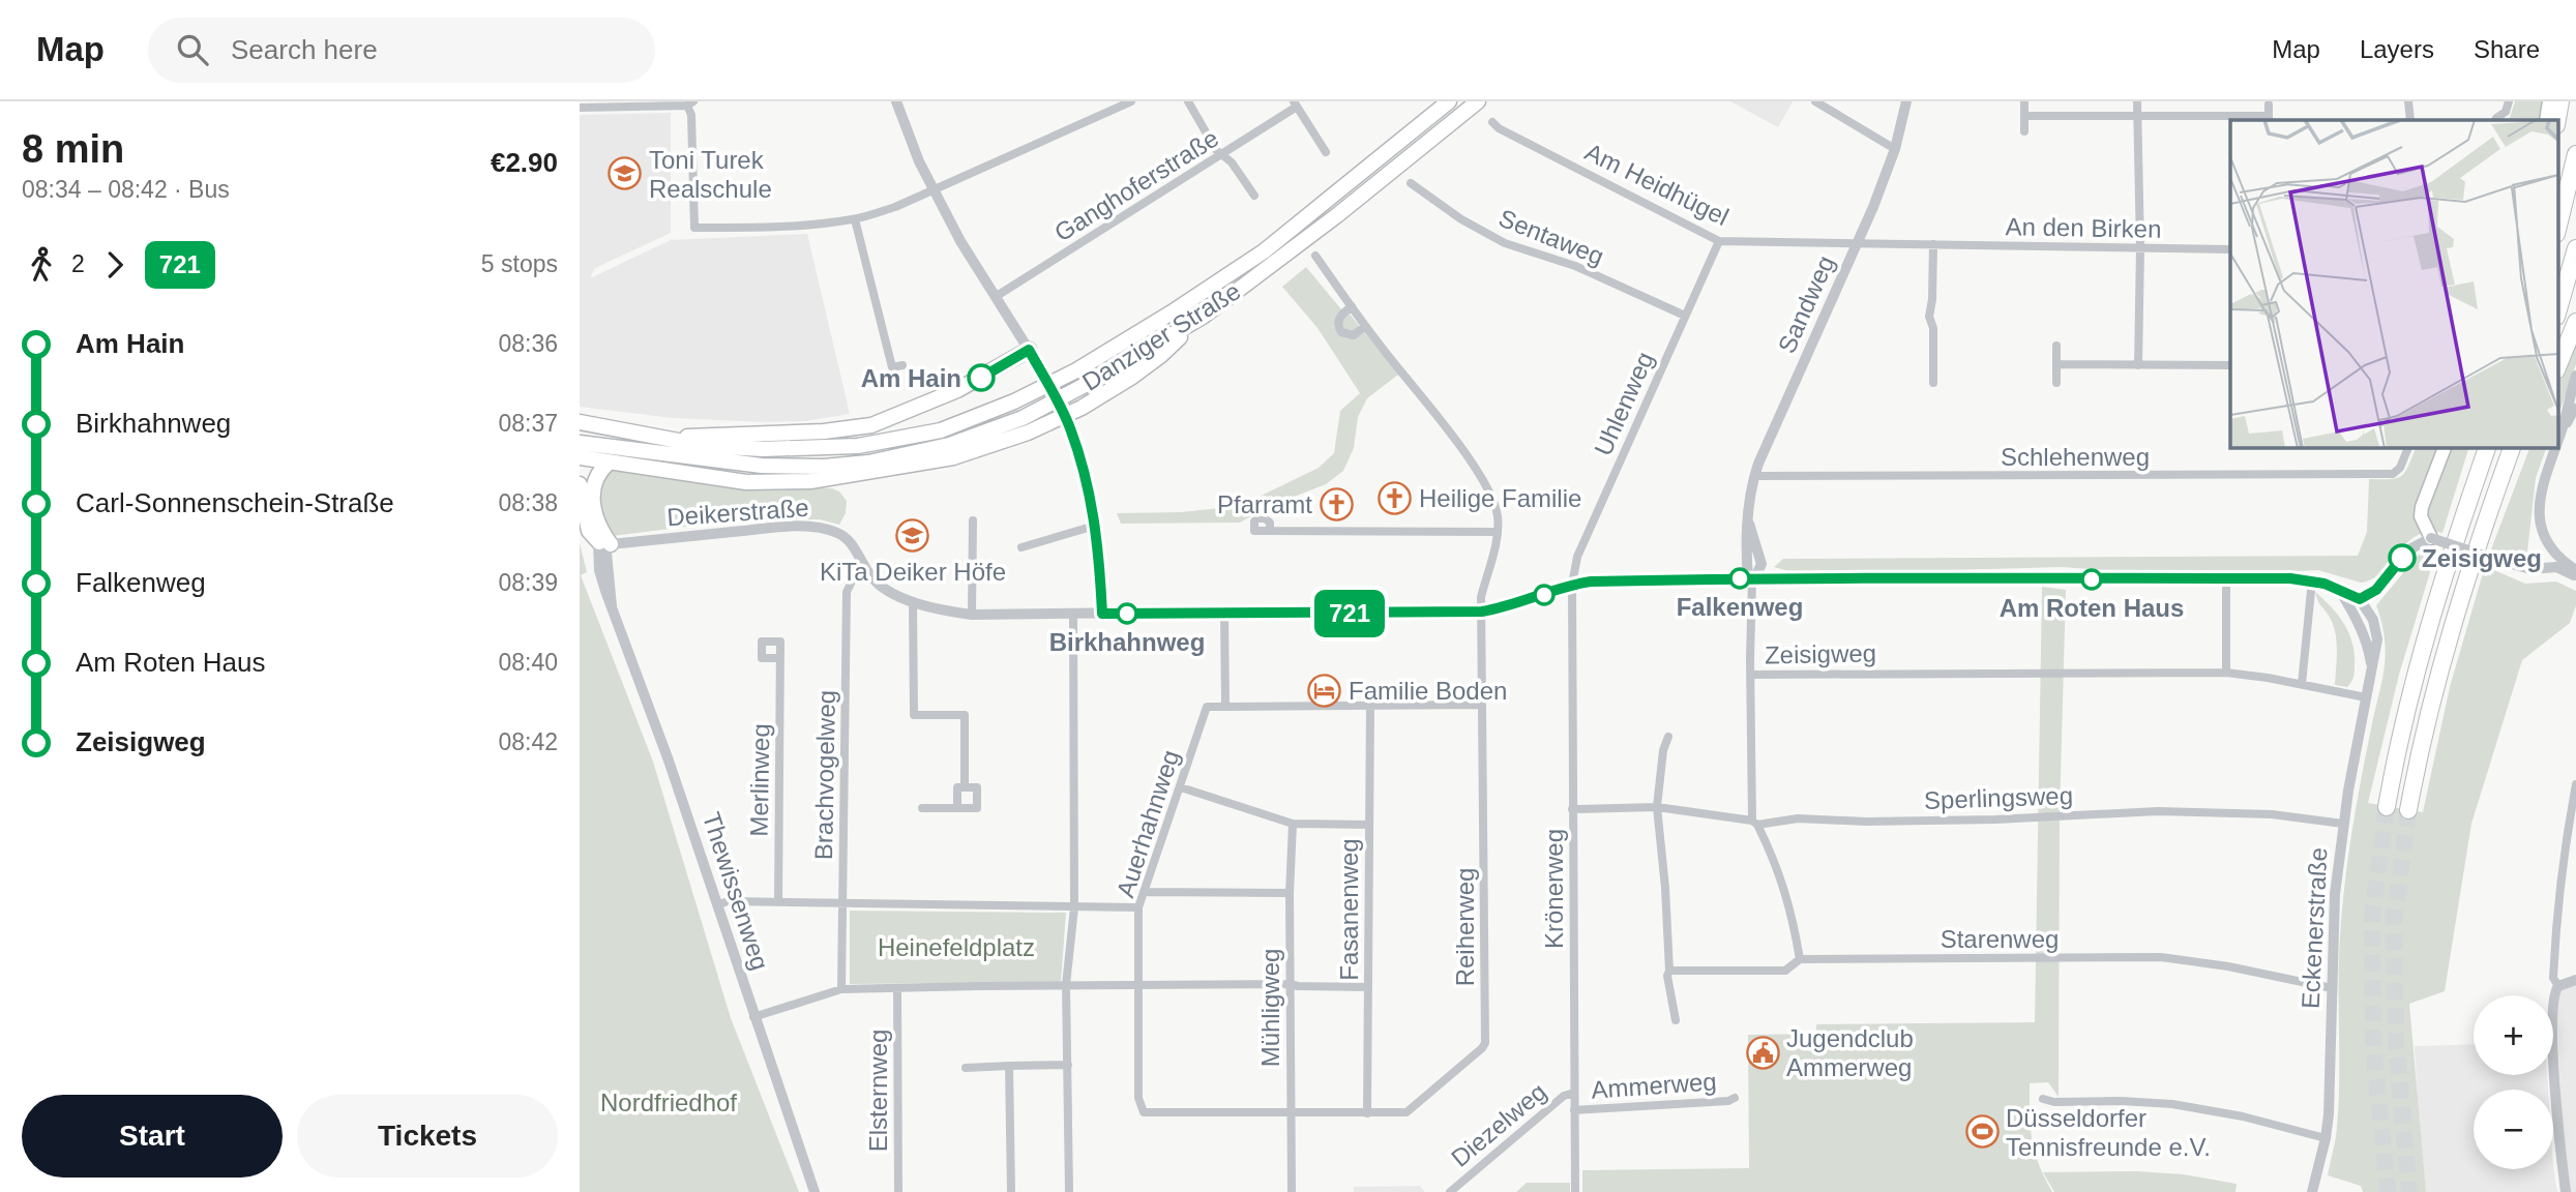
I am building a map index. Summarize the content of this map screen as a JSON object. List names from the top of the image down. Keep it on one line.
{"streets":{"highway":["Danziger Straße"],"street":["Am Heidhügel","Ganghoferstraße","An den Birken","Sentaweg","Sandweg","Uhlenweg","Schlehenweg","Deikerstraße","Zeisigweg","Brachvogelweg","Merlinweg","Sperlingsweg","Auerhahnweg","Krönerweg","Thewissenweg","Fasanenweg","Reiherweg","Eckenerstraße","Starenweg","Mühligweg","Ammerweg","Elsternweg","Diezelweg"]},"crossings":[["Am Heidhügel","An den Birken"],["Am Heidhügel","Sandweg"],["Am Heidhügel","Uhlenweg"],["An den Birken","Sandweg"],["Sentaweg","Uhlenweg"],["Sandweg","Schlehenweg"],["Uhlenweg","Deikerstraße"],["Uhlenweg","Krönerweg"],["Deikerstraße","Brachvogelweg"],["Deikerstraße","Krönerweg"],["Deikerstraße","Thewissenweg"],["Deikerstraße","Reiherweg"],["Zeisigweg","Eckenerstraße"],["Sperlingsweg","Krönerweg"],["Sperlingsweg","Eckenerstraße"],["Auerhahnweg","Mühligweg"],["Krönerweg","Ammerweg"],["Krönerweg","Diezelweg"],["Fasanenweg","Reiherweg"],["Eckenerstraße","Starenweg"]],"parks":["Heinefeldplatz","Nordfriedhof"],"places":{"school or university":["Toni Turek Realschule","KiTa Deiker Höfe"],"other":["Am Hain","Zeisigweg","Falkenweg","Am Roten Haus","Birkhahnweg"],"church":["Heilige Familie","Pfarramt"],"hotel":["Familie Boden"],"public building":["Jugendclub Ammerweg"],"sports":["Düsseldorfer Tennisfreunde e.V."]},"lines":["bus line 721"],"page":{"header":"Map","search":"Search here","nav":["Map","Layers","Share"],"heading":["8 min","08:34 – 08:42 · Bus","€2.90"],"on_map":"721","legs":["2","721","5 stops"],"list":[{"name":"Am Hain","value":"08:36"},{"name":"Birkhahnweg","value":"08:37"},{"name":"Carl-Sonnenschein-Straße","value":"08:38"},{"name":"Falkenweg","value":"08:39"},{"name":"Am Roten Haus","value":"08:40"},{"name":"Zeisigweg","value":"08:42"}],"map_buttons":["+","−"],"buttons":["Start","Tickets"]}}
